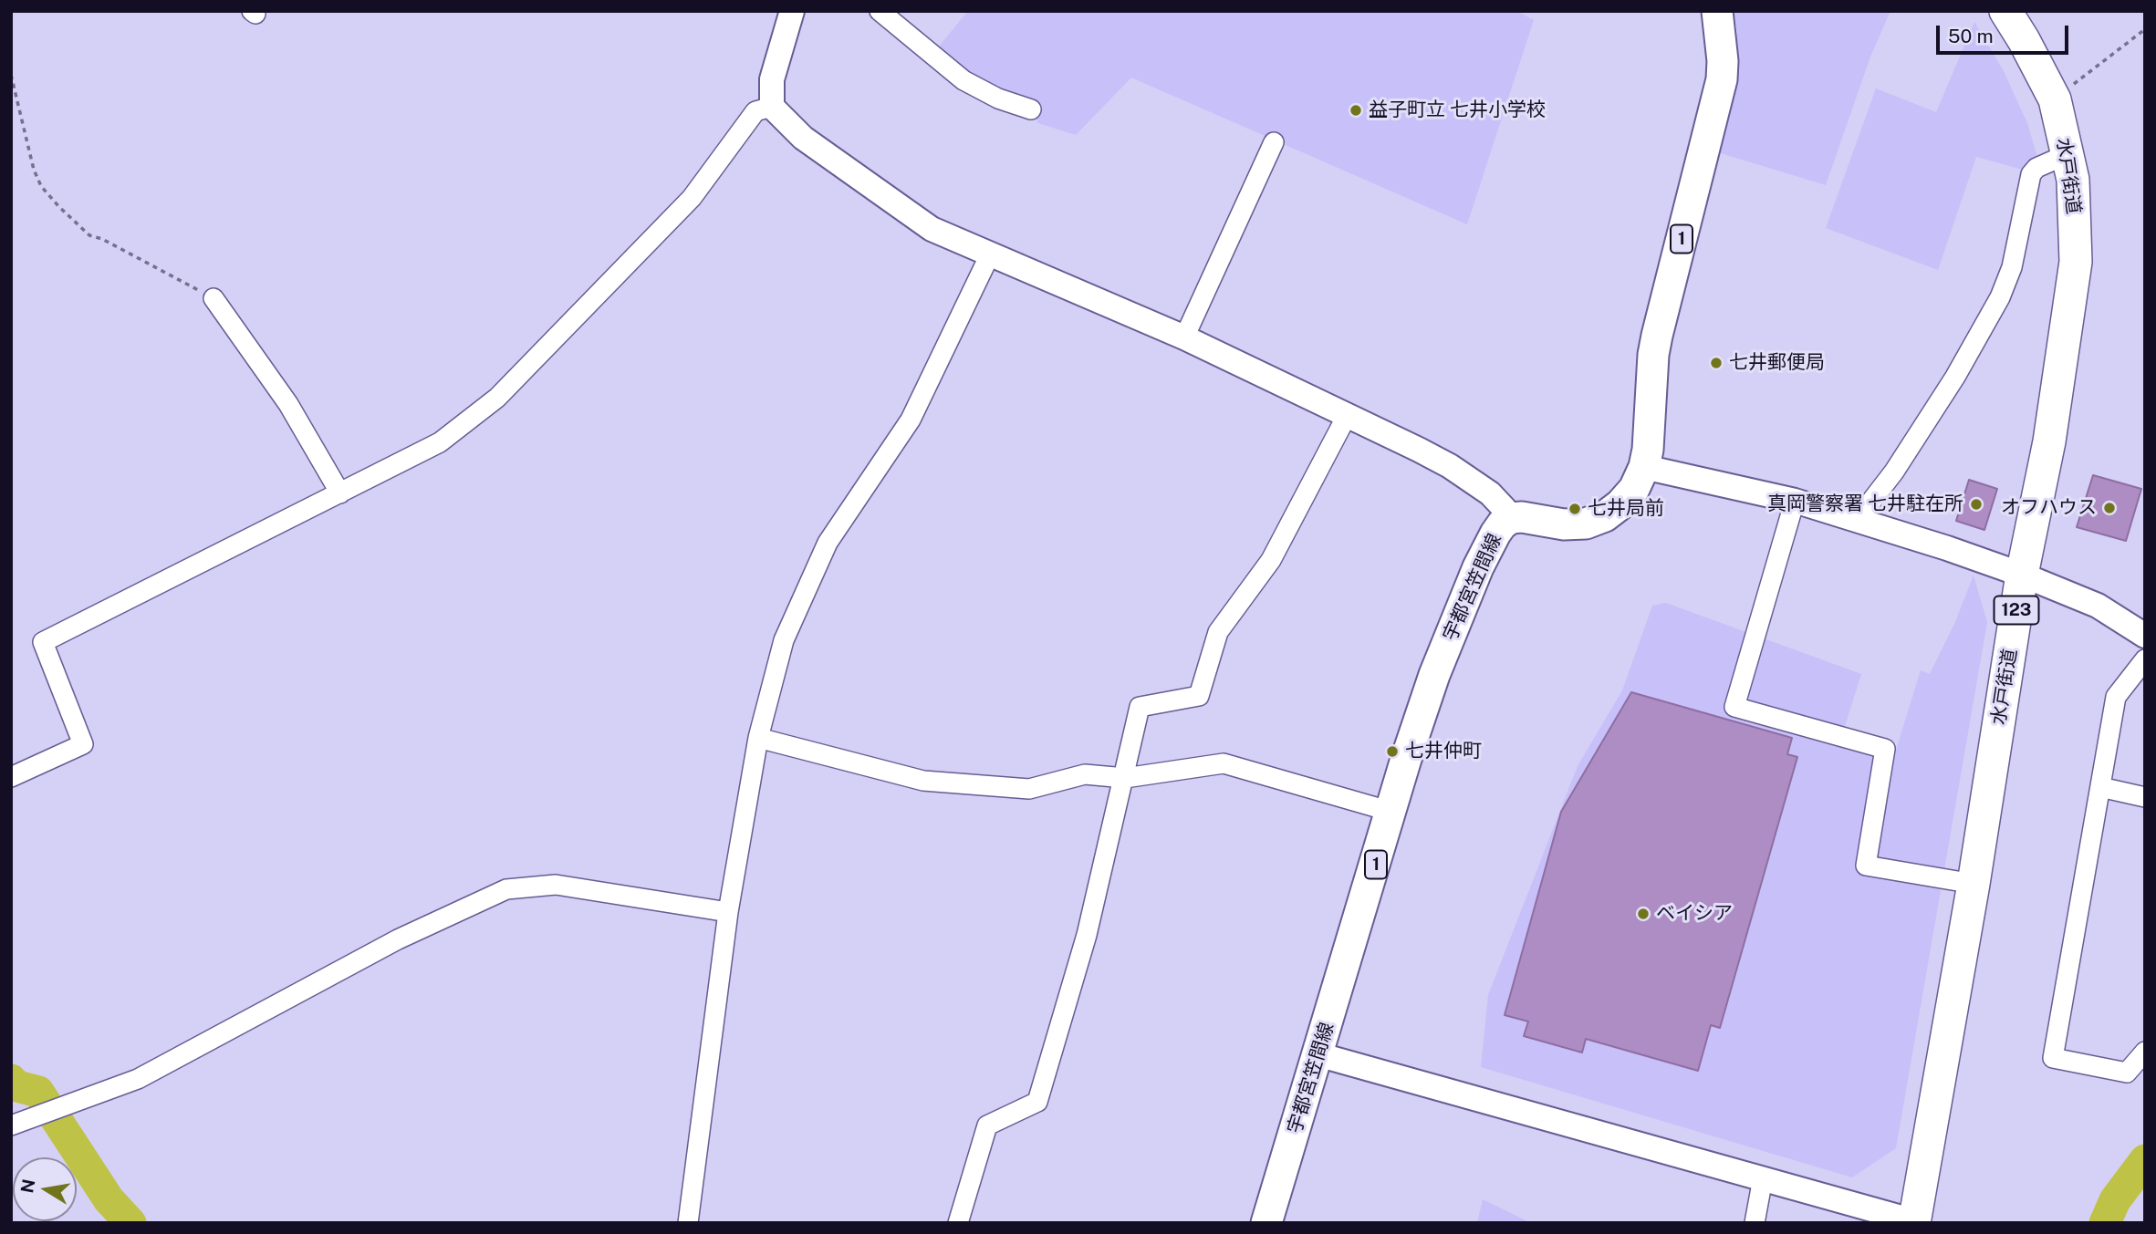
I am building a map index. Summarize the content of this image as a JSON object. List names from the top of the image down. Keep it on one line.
{"streets":{"highway":["水戸街道","123"],"main road":["1","宇都宮笠間線"]},"places":["益子町立 七井小学校","七井郵便局","真岡警察署 七井駐在所","オフハウス","七井局前","七井仲町","ベイシア"],"scale_bar":"50 m","north":"left"}
